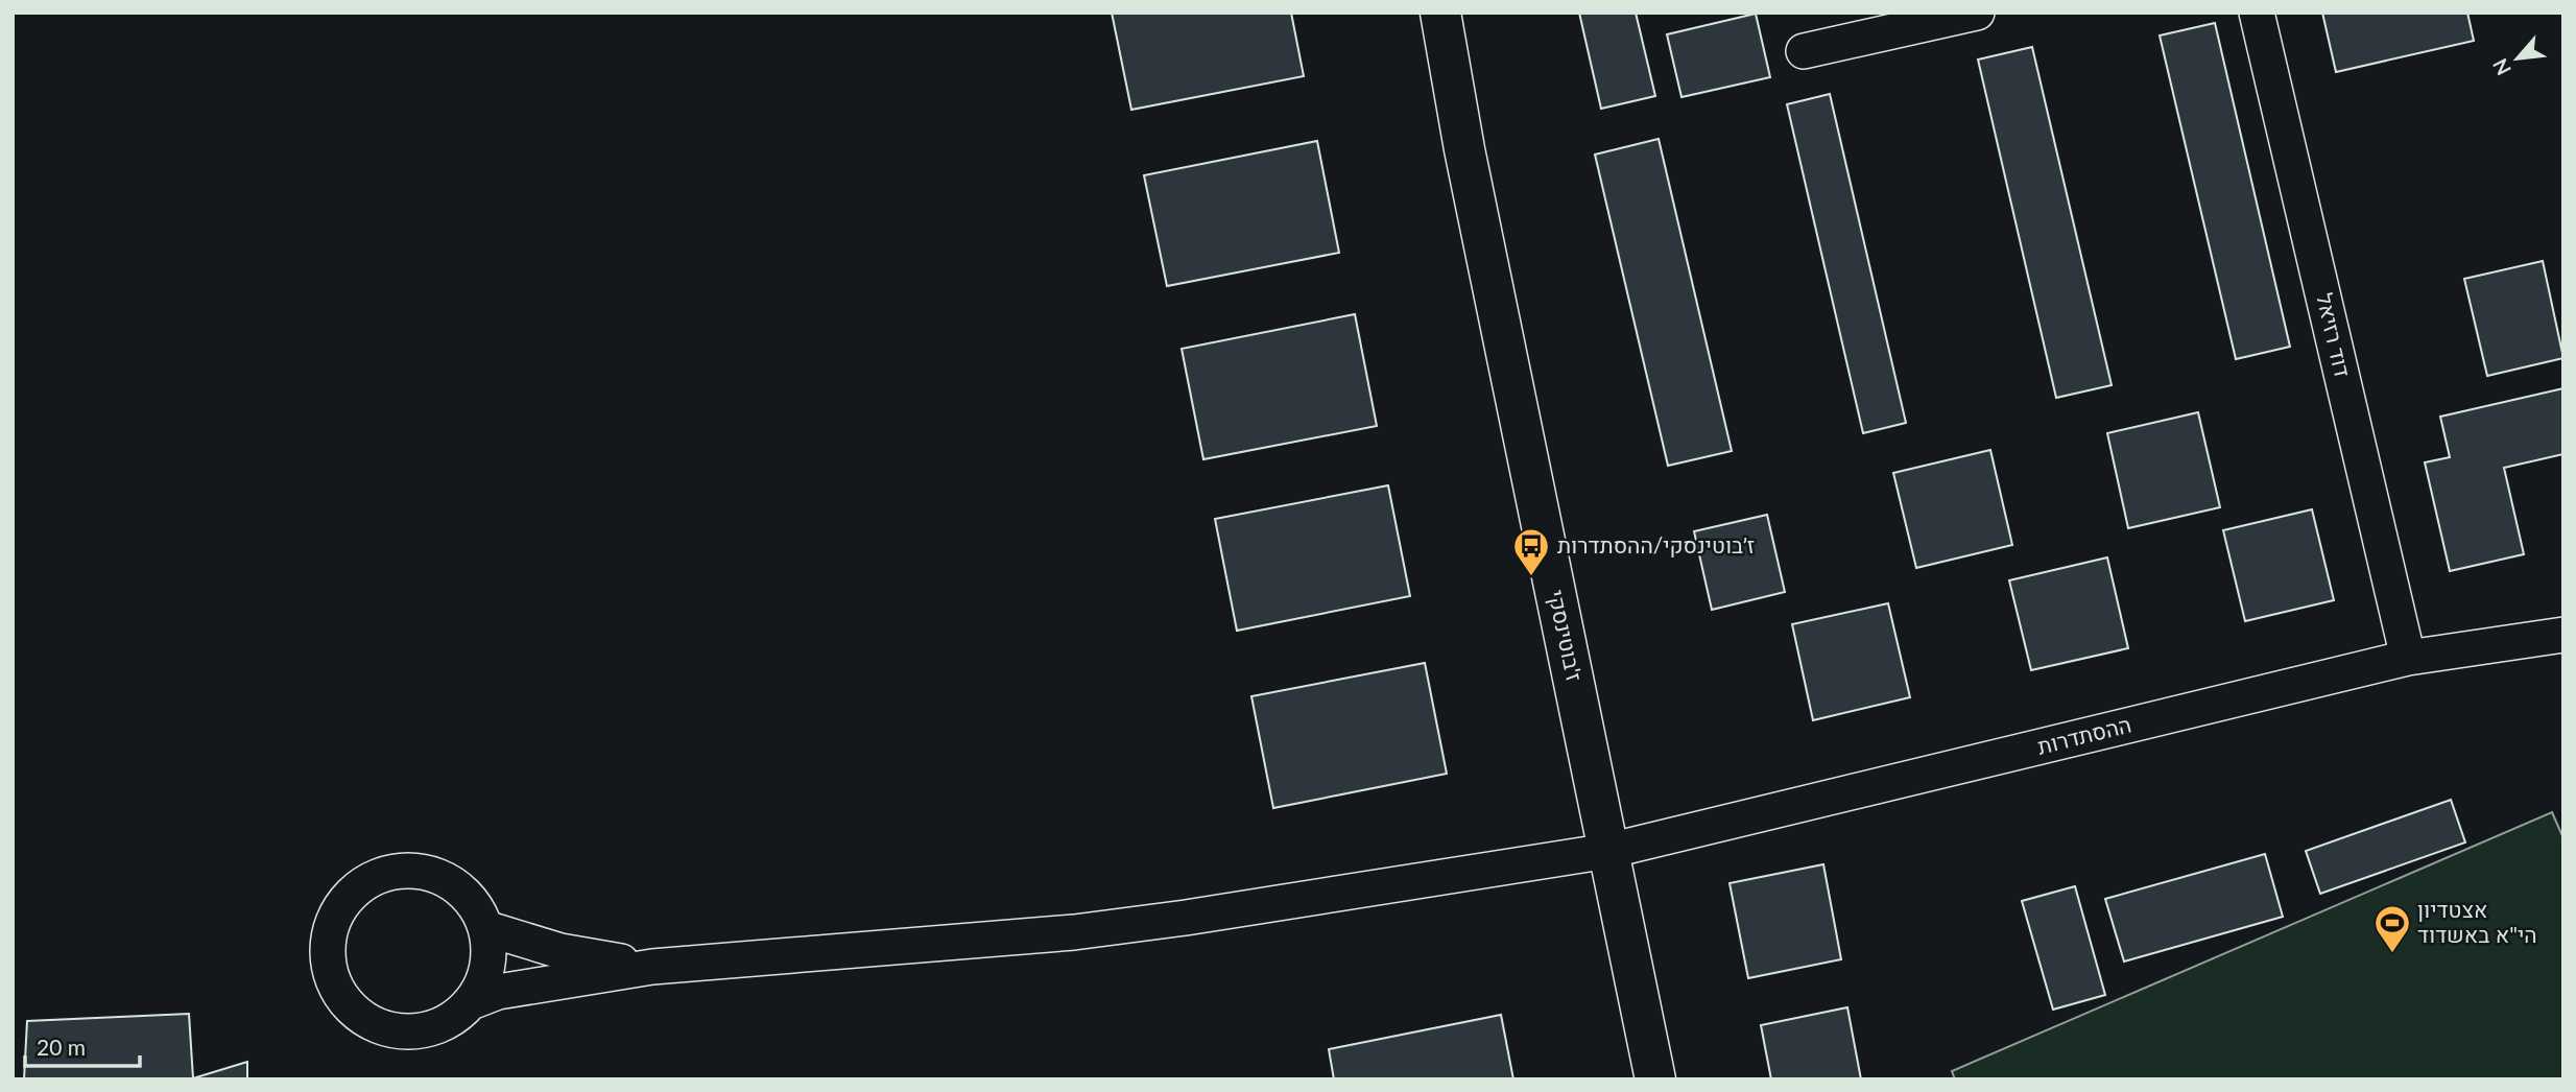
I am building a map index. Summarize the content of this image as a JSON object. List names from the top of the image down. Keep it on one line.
{"streets":{"street":["דוד רזיאל","ז'בוטינסקי","ההסתדרות"]},"crossings":[["דוד רזיאל","ההסתדרות"],["ז'בוטינסקי","ההסתדרות"]],"places":{"bus stop":["ז׳בוטינסקי/ההסתדרות"],"sports":["אצטדיון הי\"א באשדוד"]},"scale_bar":"20 m","north":"bottom left"}
